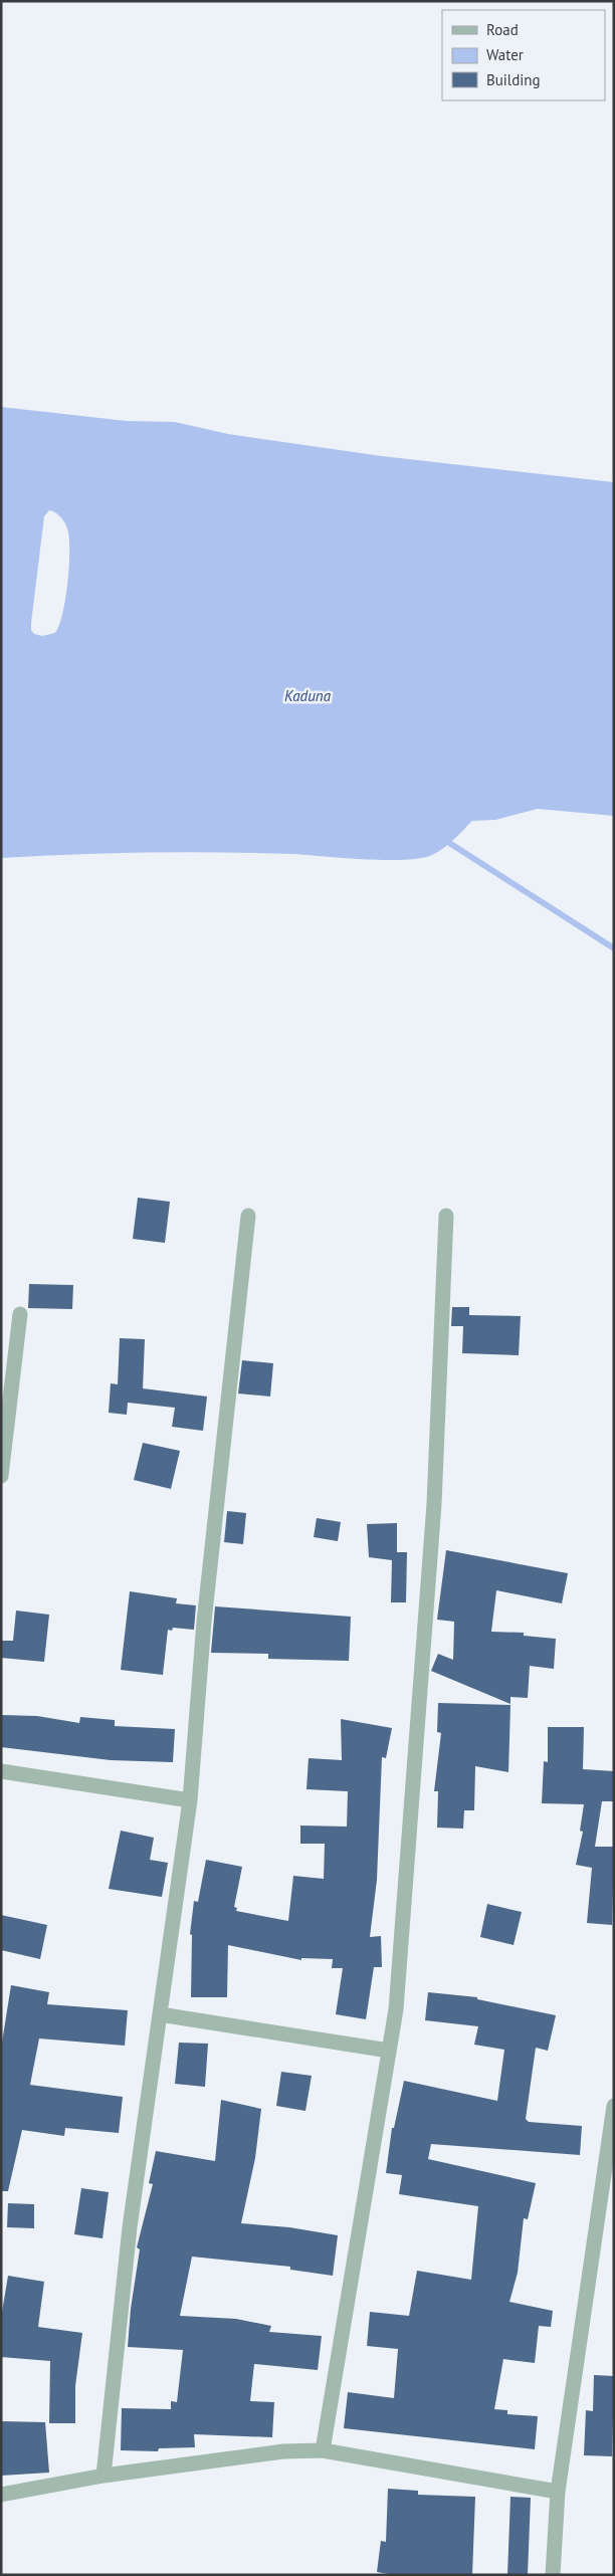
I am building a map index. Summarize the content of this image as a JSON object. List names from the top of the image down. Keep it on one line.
{"water":["Kaduna"],"legend":["Road","Water","Building"]}
